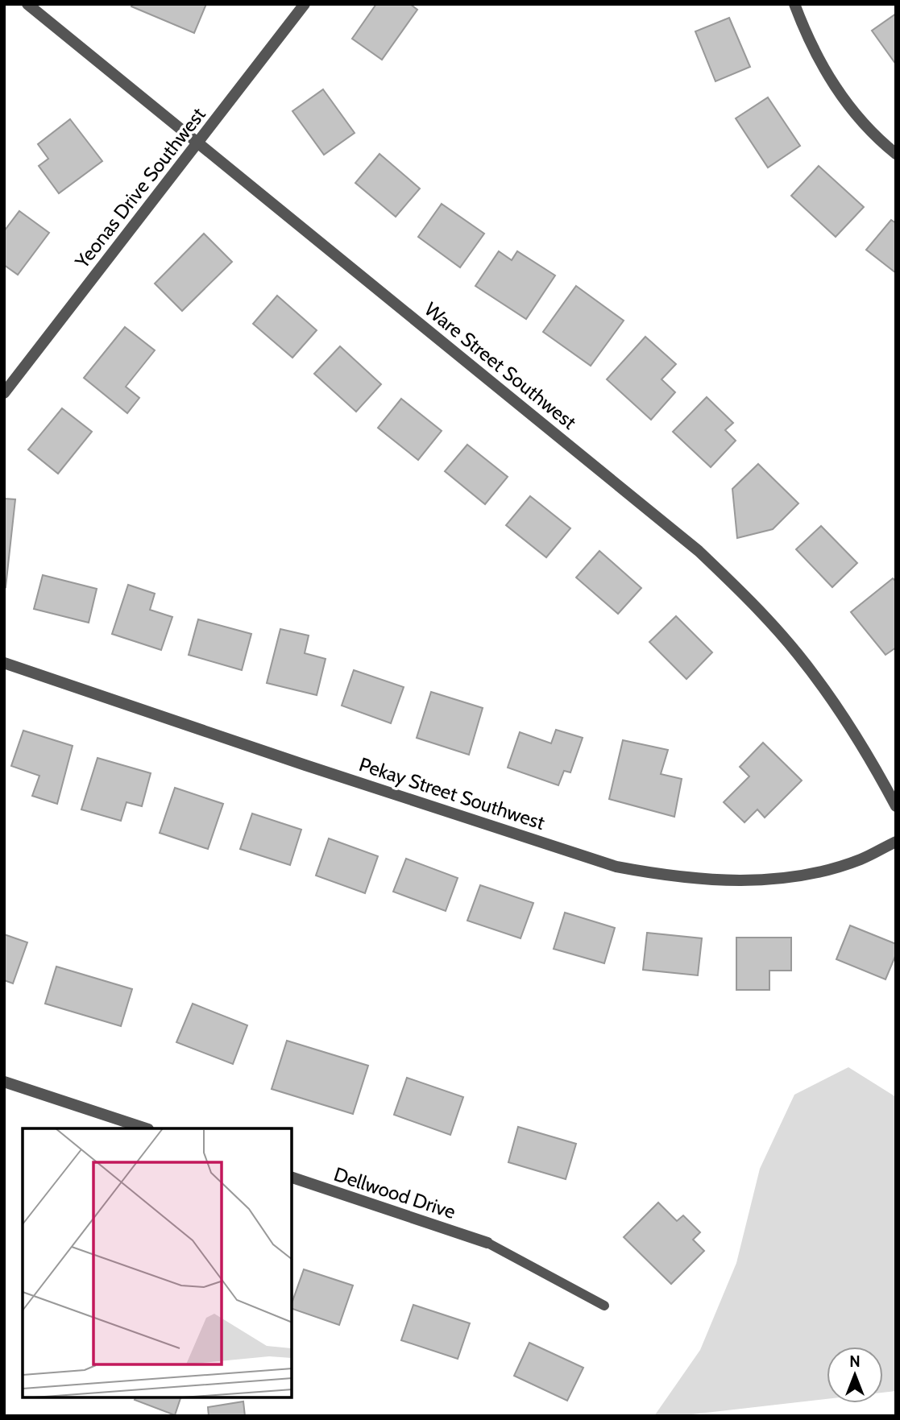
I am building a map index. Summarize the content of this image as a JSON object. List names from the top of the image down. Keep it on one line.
{"streets":{"street":["Yeonas Drive Southwest","Ware Street Southwest","Pekay Street Southwest","Dellwood Drive"]},"crossings":[["Yeonas Drive Southwest","Ware Street Southwest"]],"north":"top"}
